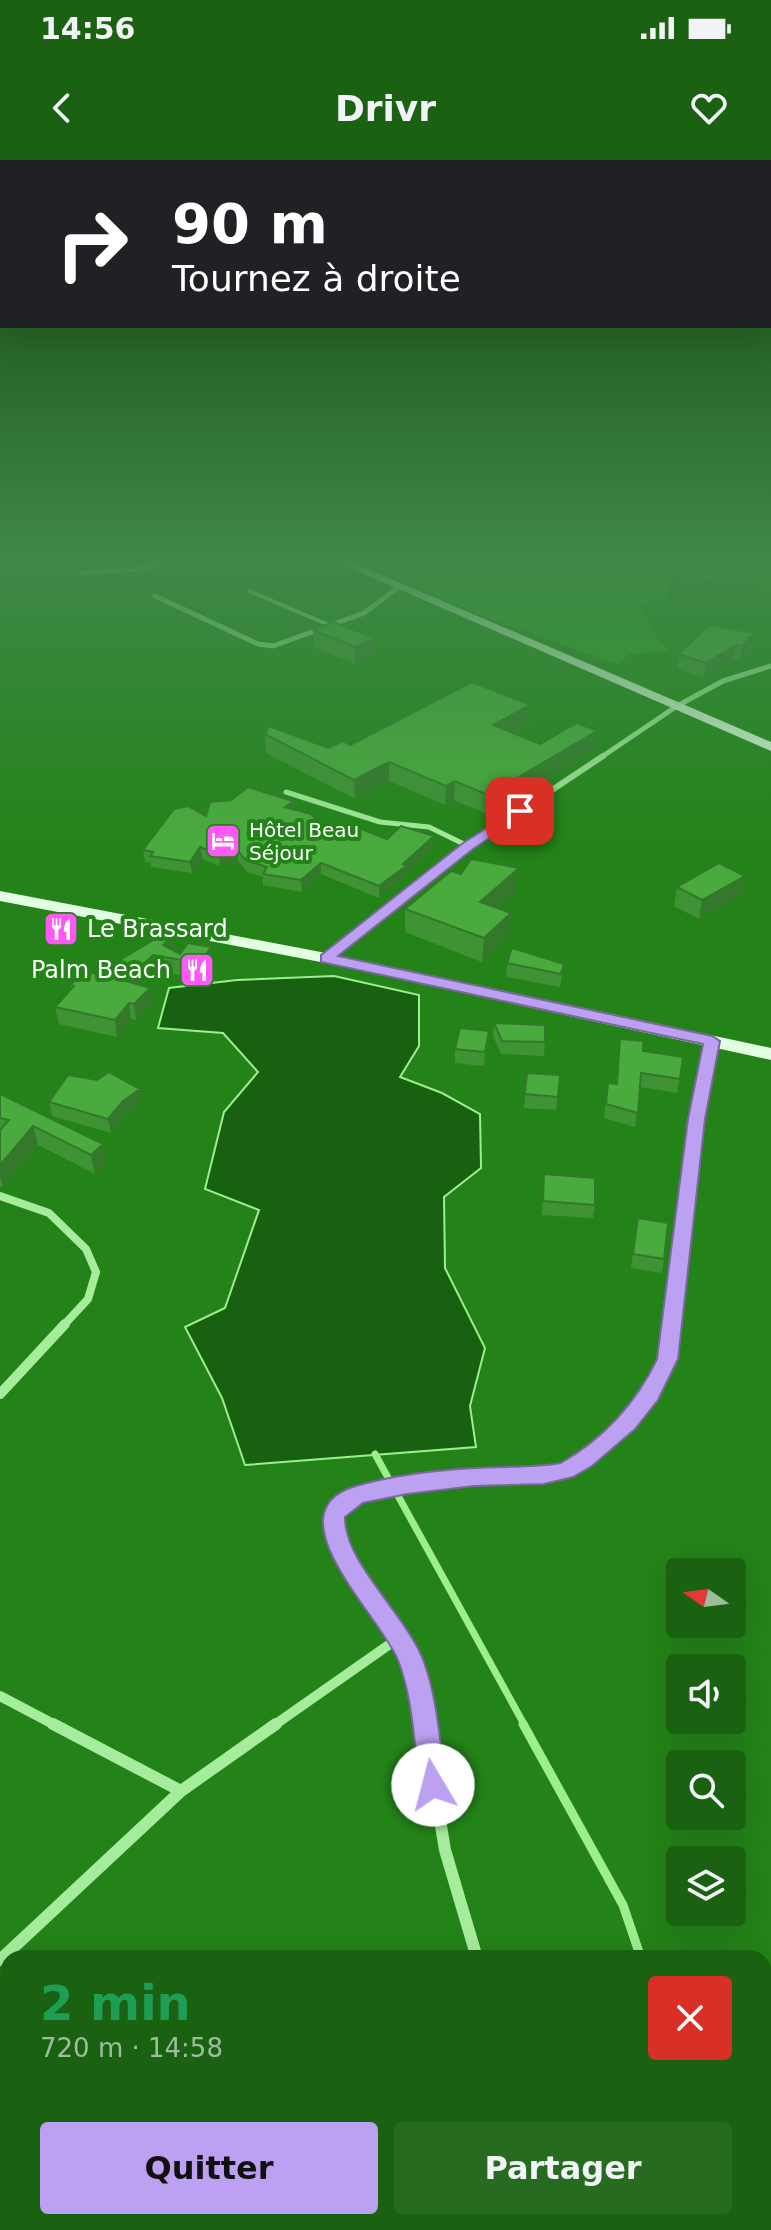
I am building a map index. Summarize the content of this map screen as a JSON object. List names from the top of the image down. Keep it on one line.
{"places":{"hotel":["Hôtel Beau Séjour"],"restaurant":["Le Brassard","Palm Beach"]},"north":"left","page":{"status":"14:56","header":"Drivr","turn":["90 m","Tournez à droite"],"heading":["2 min","720 m · 14:58"],"buttons":["Quitter","Partager"]}}
